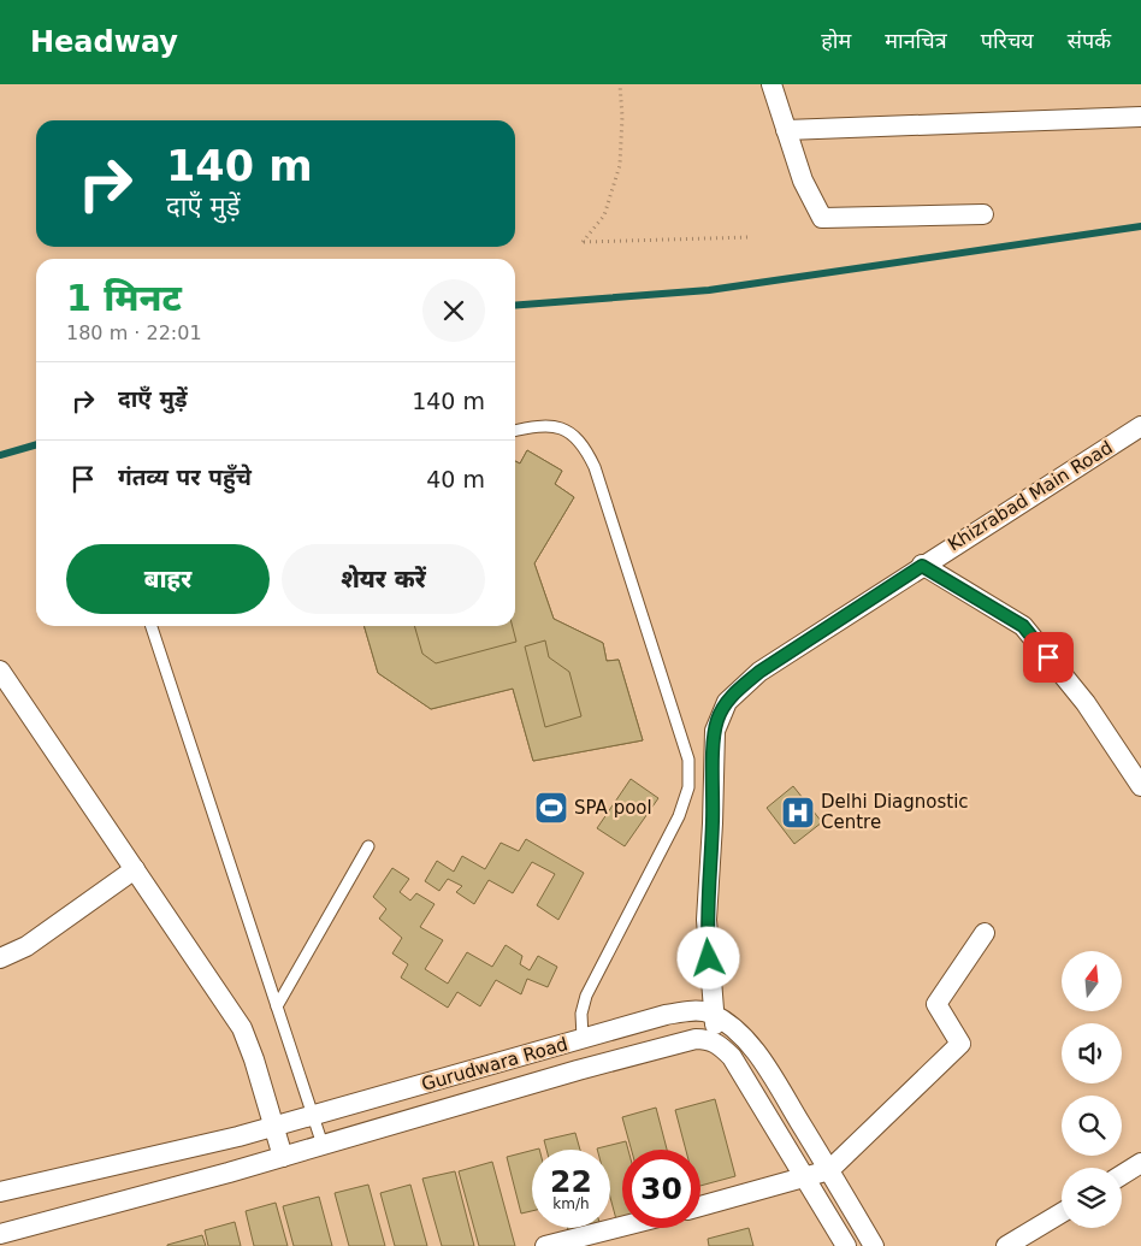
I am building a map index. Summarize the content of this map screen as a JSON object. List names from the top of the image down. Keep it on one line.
{"streets":{"street":["Khizrabad Main Road","Gurudwara Road"]},"crossings":[["Khizrabad Main Road","Gurudwara Road"]],"places":{"sports":["SPA pool"],"hospital":["Delhi Diagnostic Centre"]},"north":"top","page":{"header":"Headway","nav":["होम","मानचित्र","परिचय","संपर्क"],"turn":["140 m","दाएँ मुड़ें"],"heading":["1 मिनट","180 m · 22:01"],"list":[{"name":"दाएँ मुड़ें","value":"140 m"},{"name":"गंतव्य पर पहुँचे","value":"40 m"}],"buttons":["बाहर","शेयर करें"],"speed":"22 km/h","limit":"30"}}
